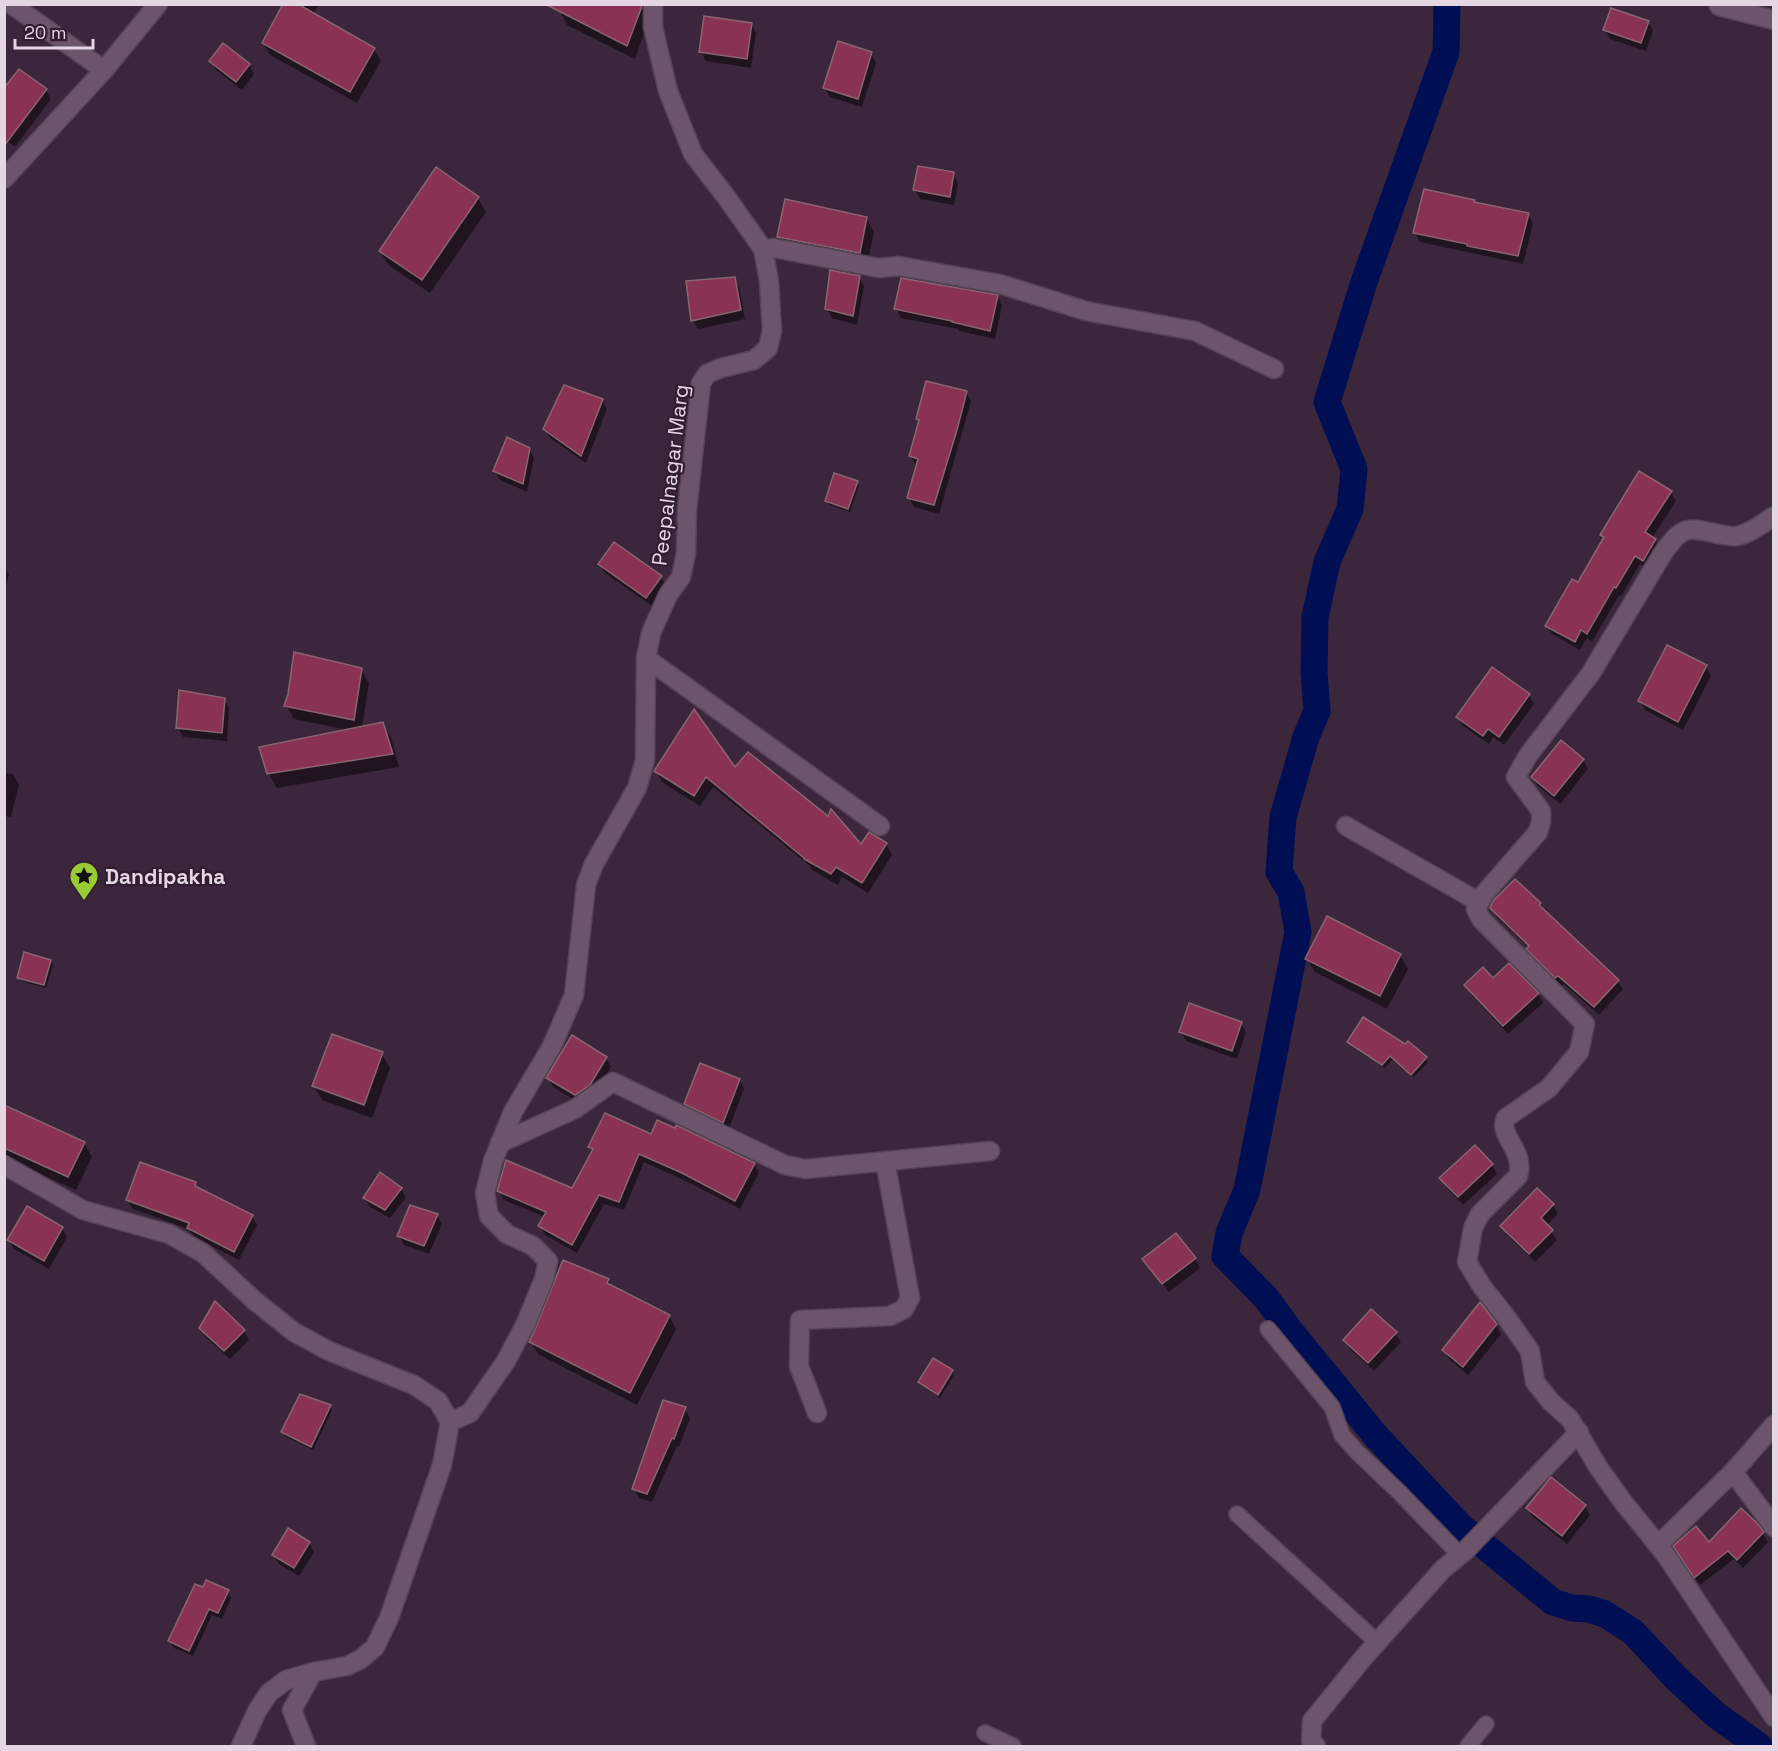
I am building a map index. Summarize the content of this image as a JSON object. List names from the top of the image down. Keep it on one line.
{"streets":{"street":["Peepalnagar Marg"]},"places":{"place":["Dandipakha"]},"scale_bar":"20 m"}
